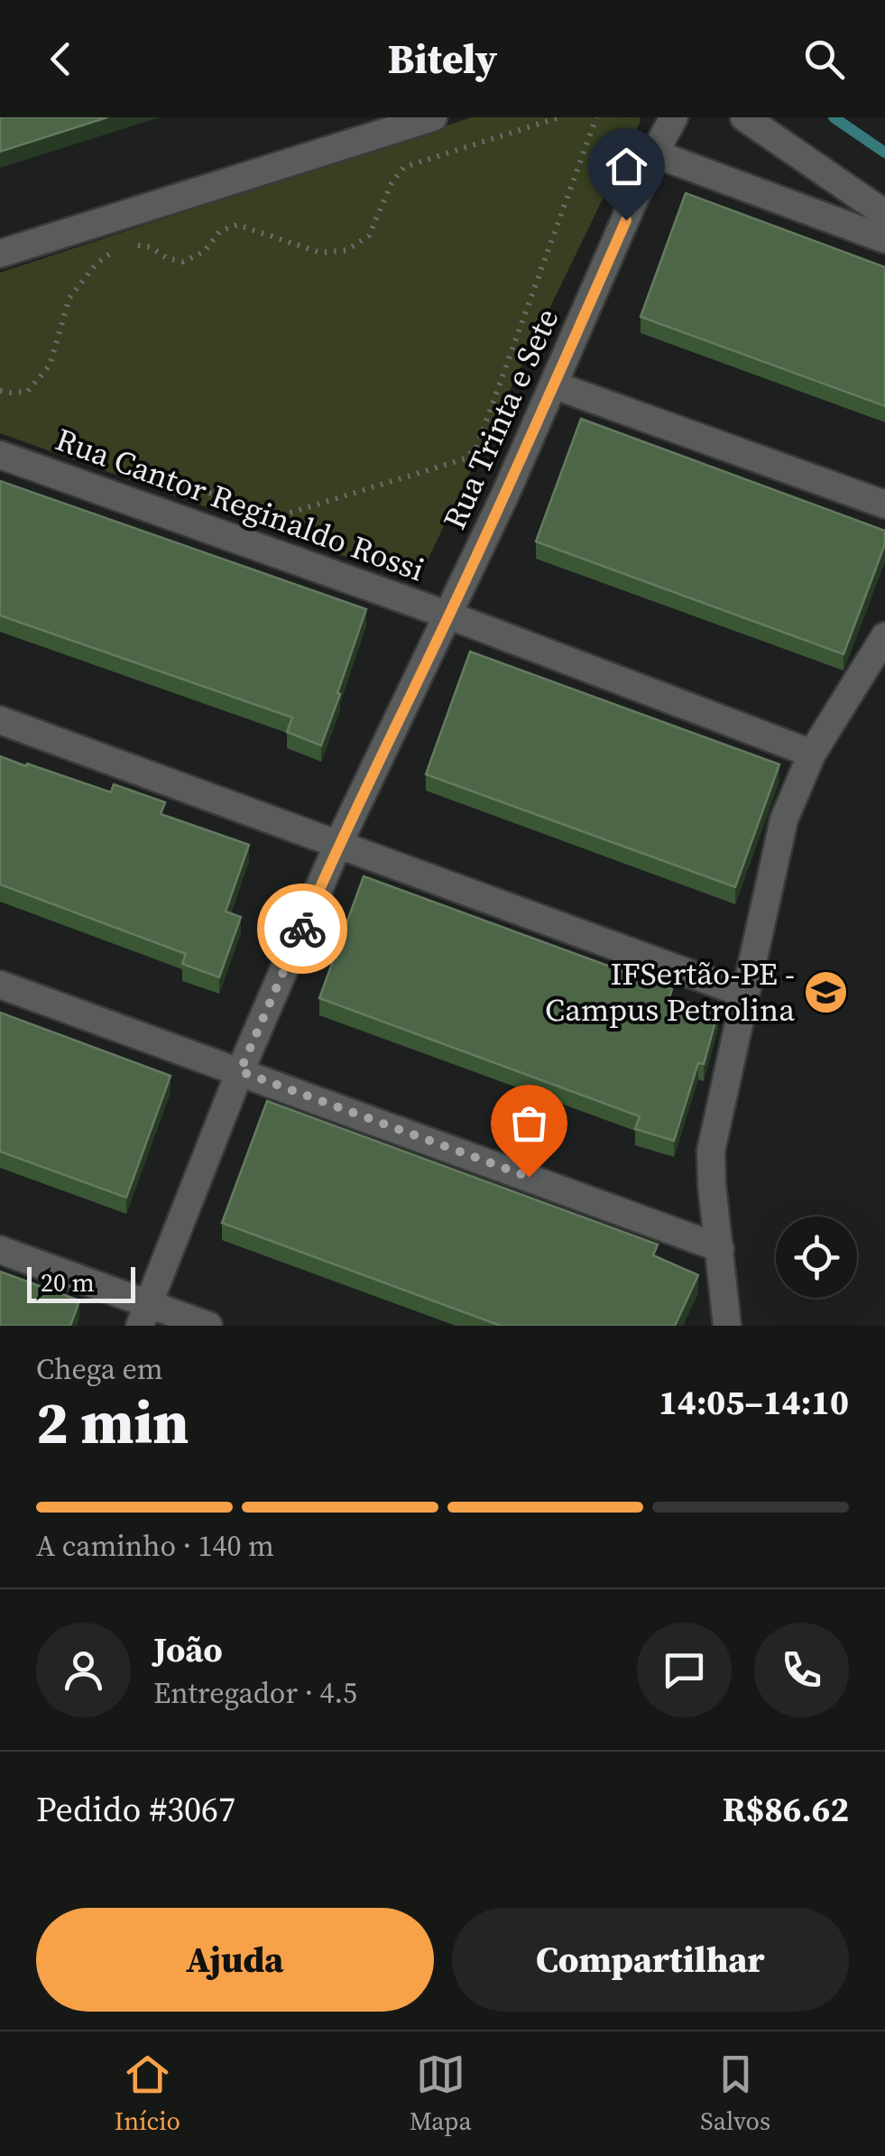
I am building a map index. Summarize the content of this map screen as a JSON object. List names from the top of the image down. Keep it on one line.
{"streets":{"street":["Rua Trinta e Sete","Rua Cantor Reginaldo Rossi"]},"crossings":[["Rua Trinta e Sete","Rua Cantor Reginaldo Rossi"]],"places":{"school or university":["IFSertão-PE - Campus Petrolina"]},"scale_bar":"20 m","page":{"header":"Bitely","scale":"20 m","heading":["2 min","Chega em","14:05–14:10"],"panel":["João","Entregador · 4.5","Pedido #3067","R$86.62"],"bar":"A caminho · 140 m","buttons":["Ajuda","Compartilhar"],"tabs":["Início","Mapa","Salvos"]}}
